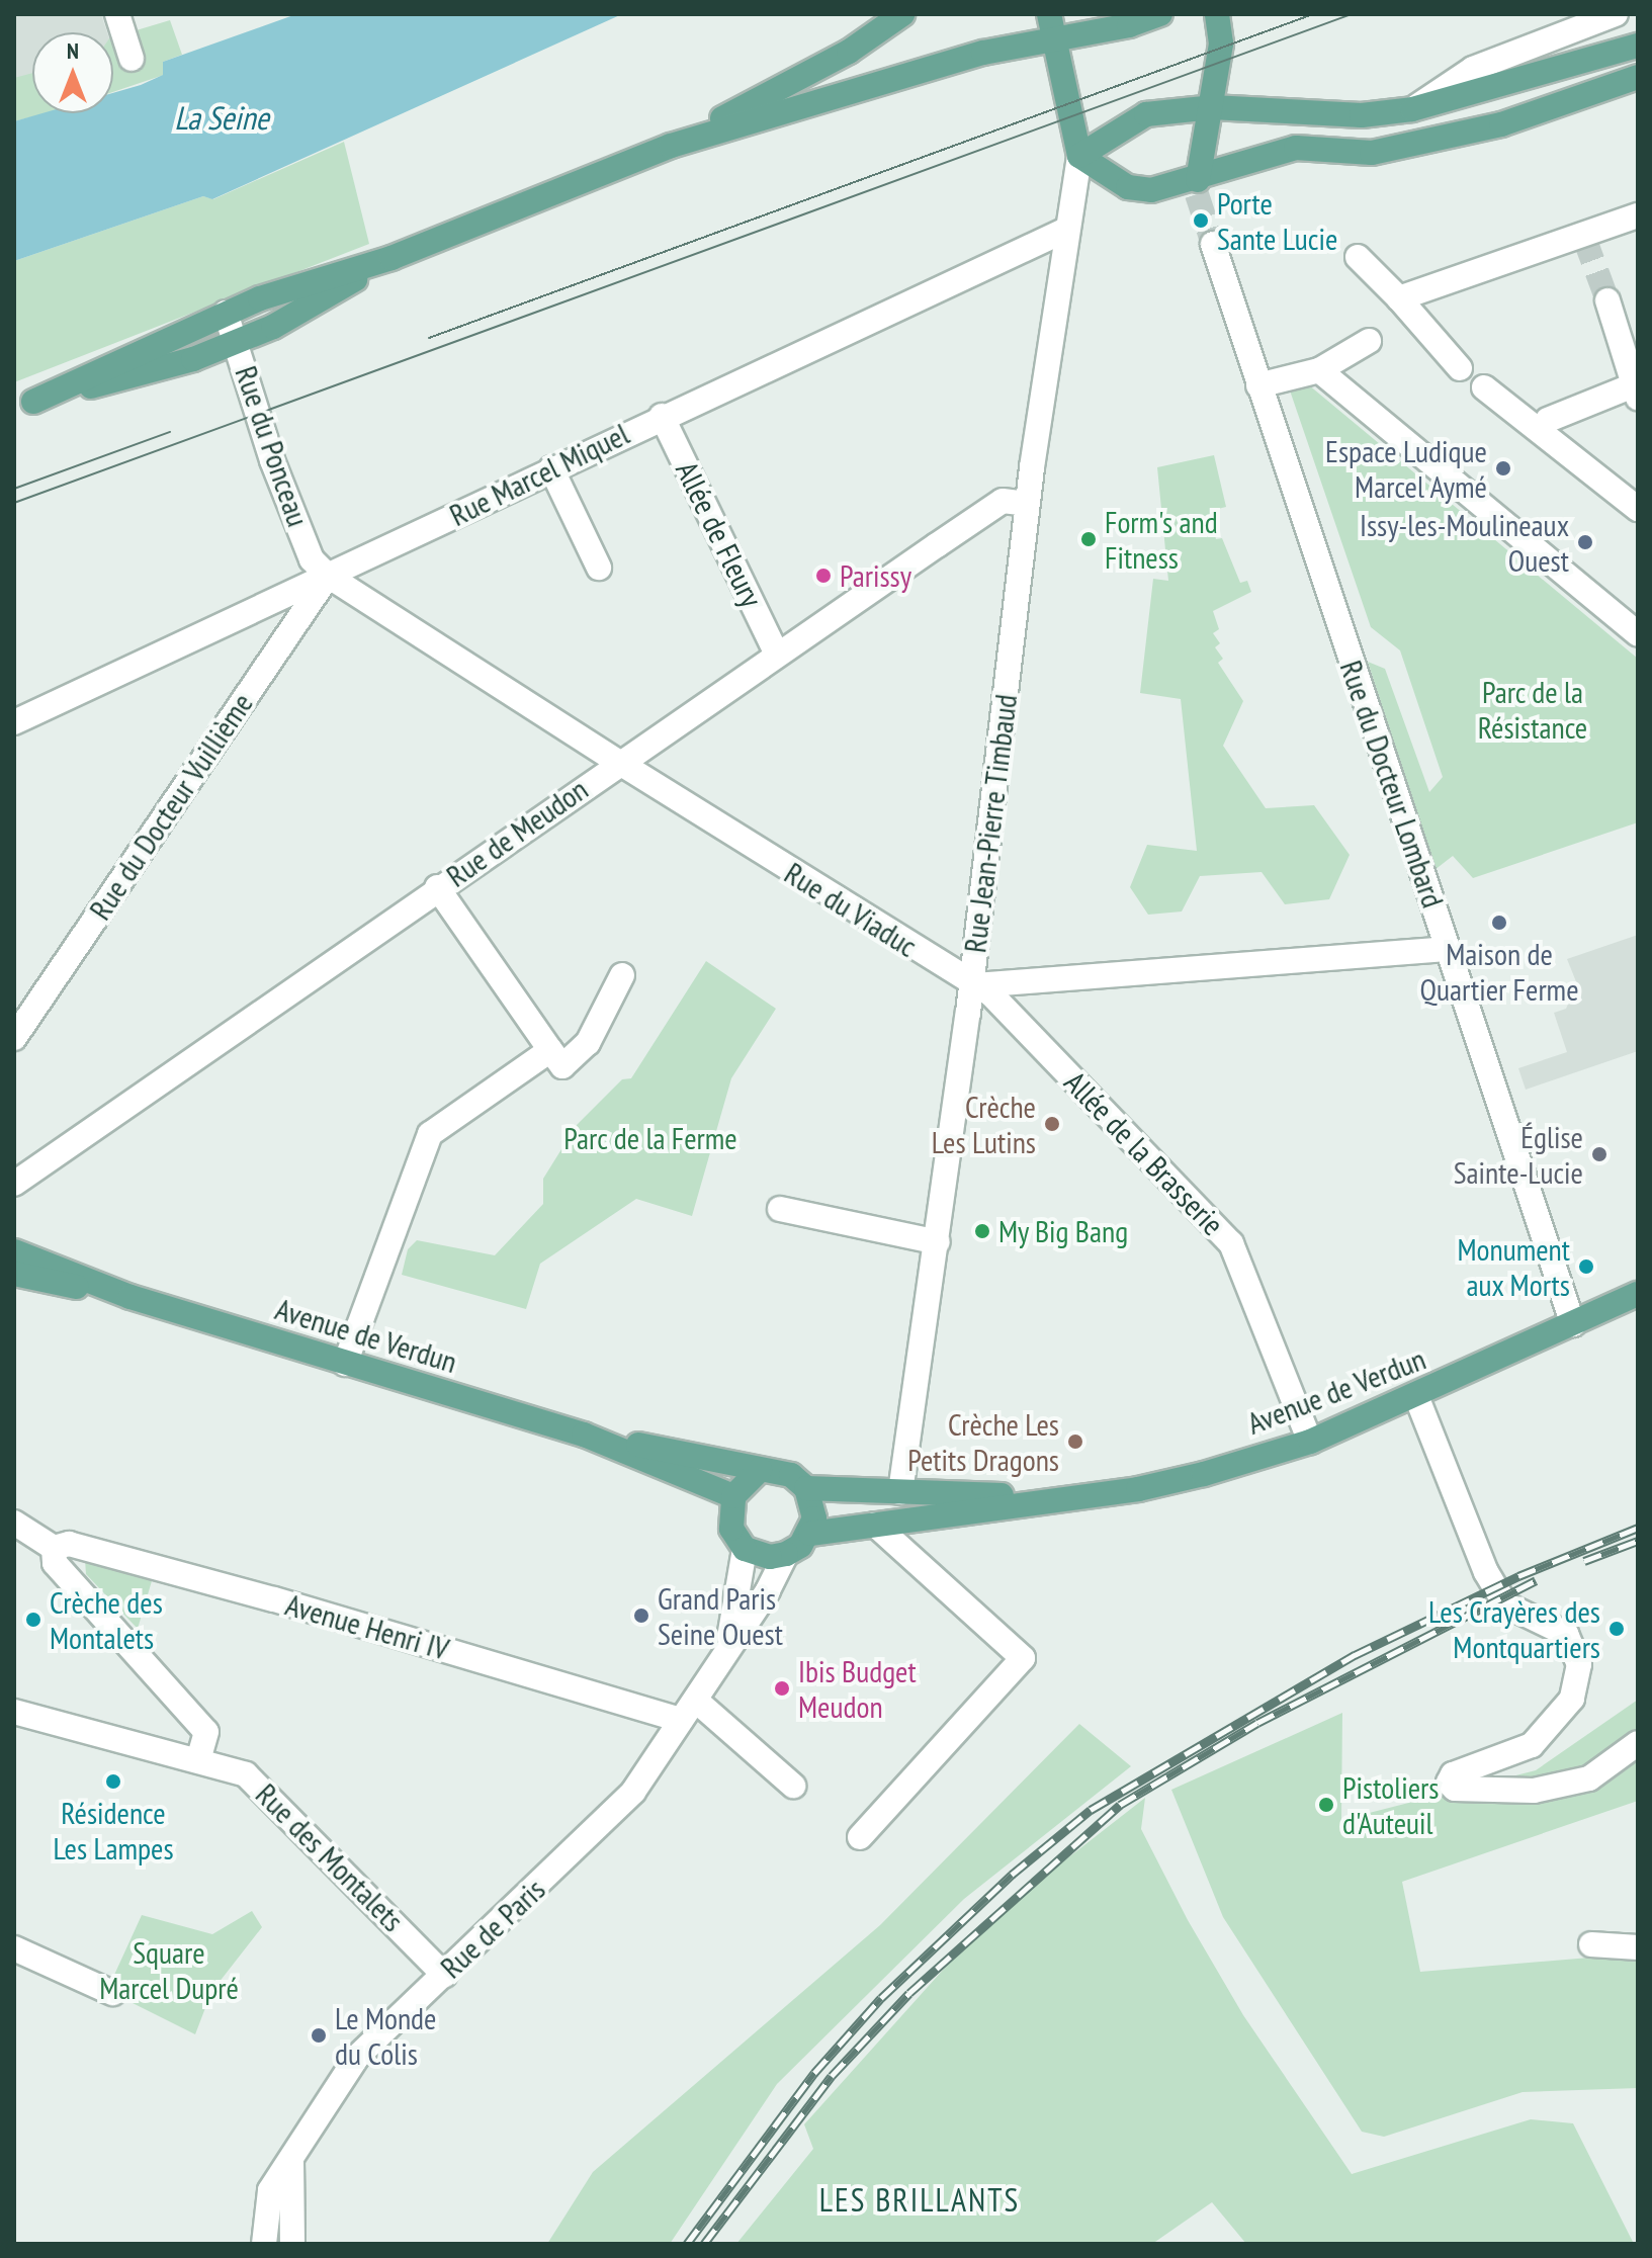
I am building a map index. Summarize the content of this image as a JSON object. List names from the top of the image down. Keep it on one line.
{"streets":{"main road":["Avenue de Verdun"],"street":["Rue du Ponceau","Rue Marcel Miquel","Allée de Fleury","Rue du Docteur Lombard","Rue du Docteur Vuillième","Rue Jean-Pierre Timbaud","Rue de Meudon","Rue du Viaduc","Allée de la Brasserie","Avenue Henri IV","Rue des Montalets","Rue de Paris"]},"crossings":[["Rue du Ponceau","Rue Marcel Miquel"],["Rue du Ponceau","Rue du Docteur Vuillième"],["Rue du Ponceau","Rue du Viaduc"],["Rue Marcel Miquel","Allée de Fleury"],["Rue Marcel Miquel","Rue du Docteur Vuillième"],["Rue Marcel Miquel","Rue Jean-Pierre Timbaud"],["Rue Marcel Miquel","Rue du Viaduc"],["Allée de Fleury","Rue de Meudon"],["Rue du Docteur Lombard","Avenue de Verdun"],["Rue du Docteur Vuillième","Rue du Viaduc"],["Rue Jean-Pierre Timbaud","Rue de Meudon"],["Rue Jean-Pierre Timbaud","Rue du Viaduc"],["Rue Jean-Pierre Timbaud","Allée de la Brasserie"],["Rue Jean-Pierre Timbaud","Avenue de Verdun"],["Rue de Meudon","Rue du Viaduc"],["Rue du Viaduc","Allée de la Brasserie"],["Allée de la Brasserie","Avenue de Verdun"],["Avenue de Verdun","Rue de Paris"],["Avenue Henri IV","Rue des Montalets"],["Avenue Henri IV","Rue de Paris"],["Rue des Montalets","Rue de Paris"]],"districts":["LES BRILLANTS"],"water":["La Seine"],"parks":["Parc de la Résistance","Parc de la Ferme","Square Marcel Dupré"],"places":["Porte Sante Lucie","Espace Ludique Marcel Aymé","Form's and Fitness","Issy-les-Moulineaux Ouest","Parissy","Maison de Quartier Ferme","Crèche Les Lutins","Église Sainte-Lucie","My Big Bang","Monument aux Morts","Crèche Les Petits Dragons","Grand Paris Seine Ouest","Crèche des Montalets","Les Crayères des Montquartiers","Ibis Budget Meudon","Résidence Les Lampes","Pistoliers d'Auteuil","Le Monde du Colis"],"north":"top"}
